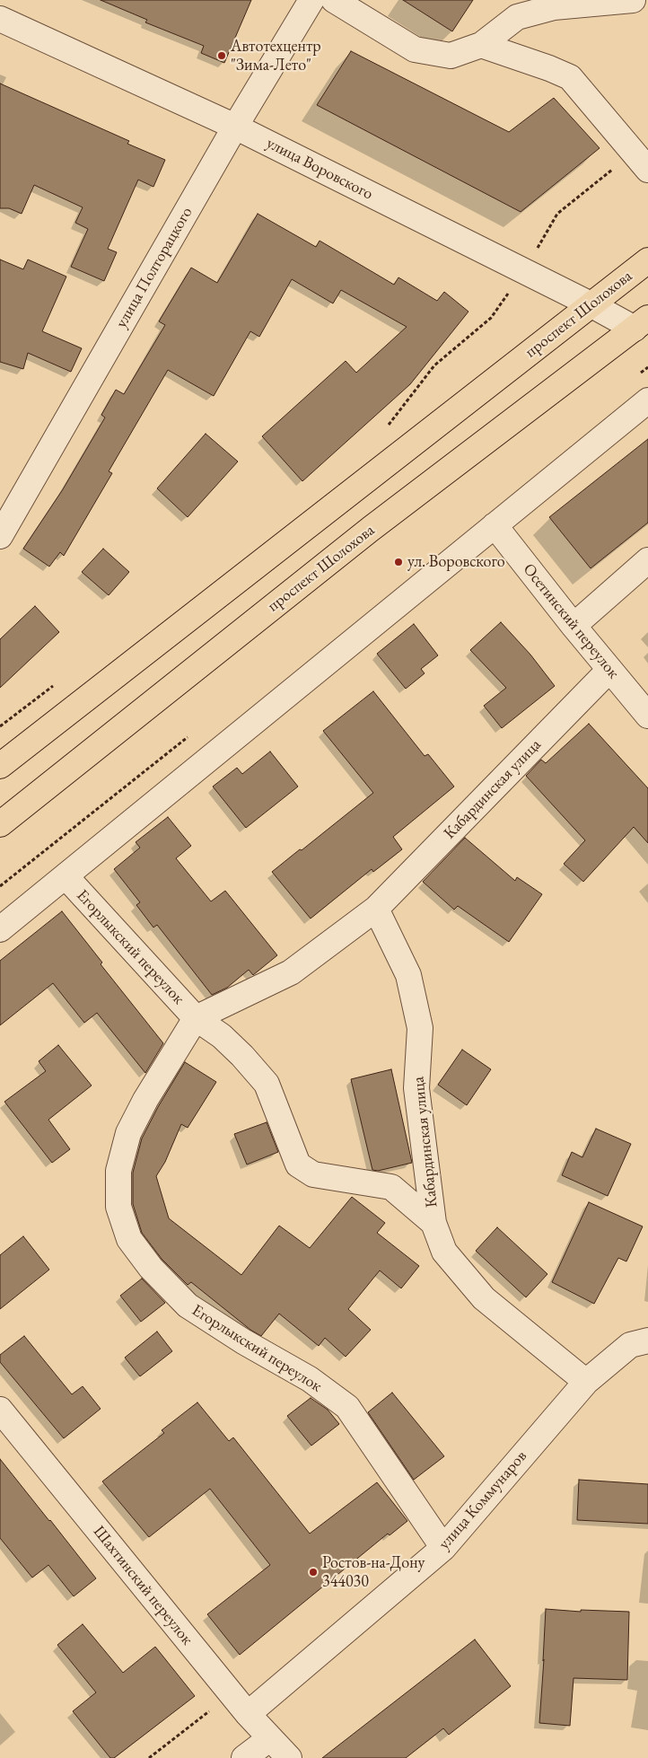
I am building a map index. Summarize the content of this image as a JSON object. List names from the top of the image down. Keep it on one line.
{"streets":{"main road":["проспект Шолохова"],"street":["улица Воровского","улица Полторацкого","Осетинский переулок","Кабардинская улица","Егорлыкский переулок","улица Коммунаров","Шахтинский переулок"]},"crossings":[["улица Воровского","улица Полторацкого"],["улица Воровского","проспект Шолохова"],["Осетинский переулок","Кабардинская улица"],["Кабардинская улица","Егорлыкский переулок"],["Егорлыкский переулок","улица Коммунаров"],["улица Коммунаров","Шахтинский переулок"]],"places":["Автотехцентр \"Зима-Лето\"","ул. Воровского","Ростов-на-Дону 344030"]}
